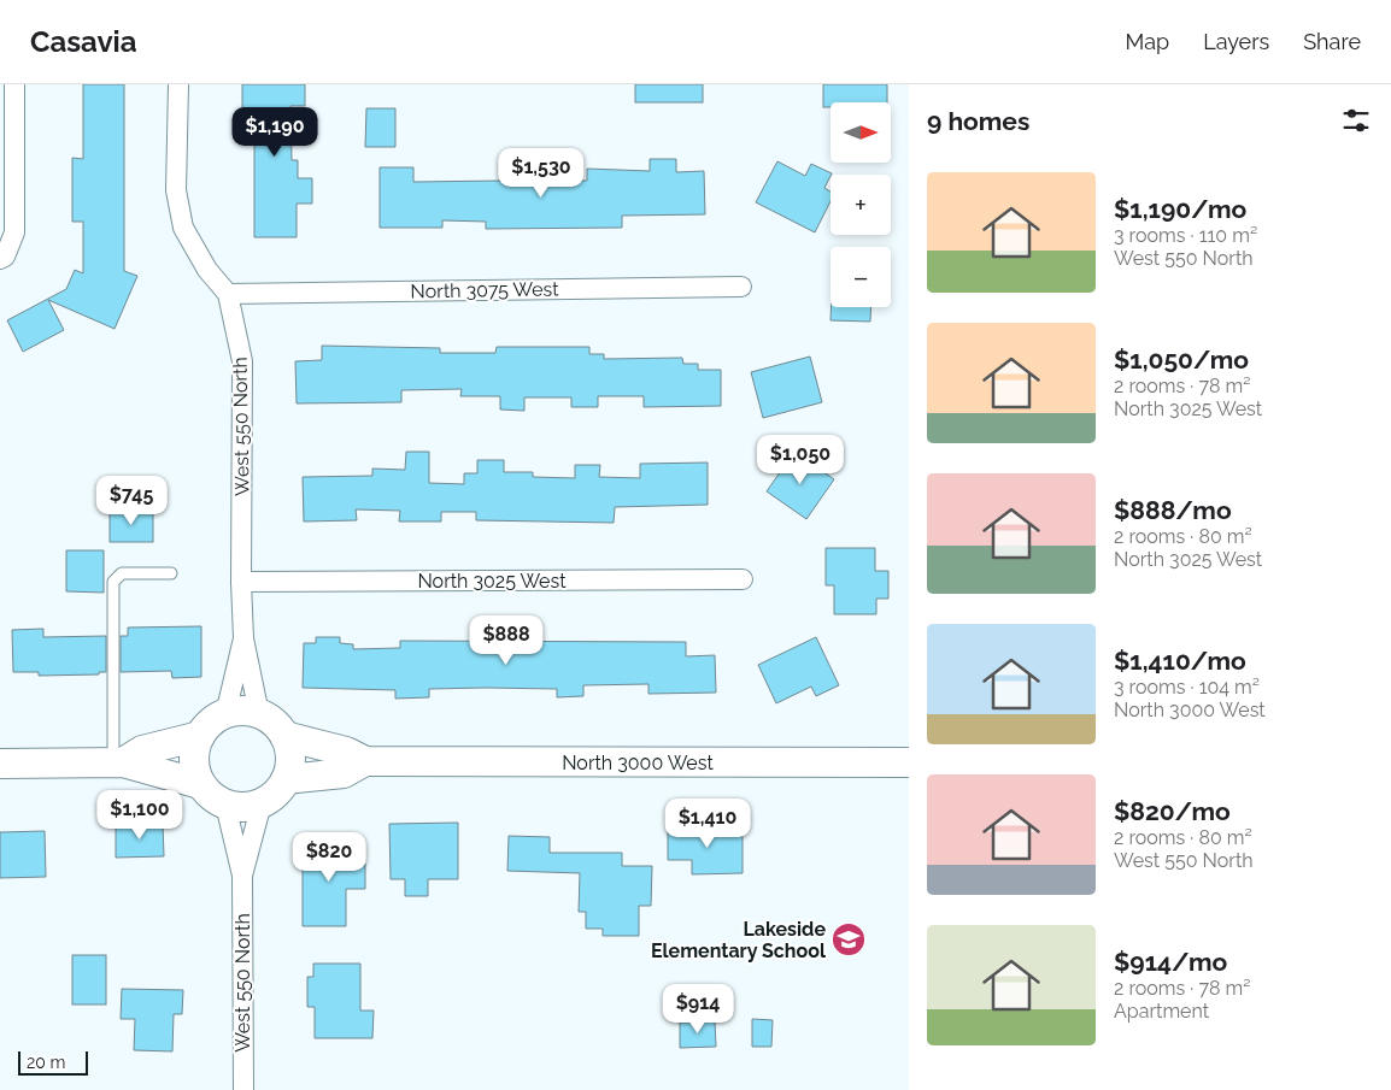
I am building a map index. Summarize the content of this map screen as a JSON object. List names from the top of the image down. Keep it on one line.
{"streets":{"main road":["North 3000 West"],"street":["North 3075 West","West 550 North","North 3025 West"]},"crossings":[["North 3075 West","West 550 North"],["West 550 North","North 3025 West"],["West 550 North","North 3000 West"]],"places":{"school or university":["Lakeside Elementary School"]},"scale_bar":"20 m","north":"right","page":{"header":"Casavia","nav":["Map","Layers","Share"],"heading":"9 homes","map_buttons":["+","−"],"price":["$1,190","$1,530","$1,050","$745","$888","$1,100","$1,410","$820","$914"],"list":[{"name":"$1,190/mo","note":"3 rooms · 110 m² · West 550 North"},{"name":"$1,050/mo","note":"2 rooms · 78 m² · North 3025 West"},{"name":"$888/mo","note":"2 rooms · 80 m² · North 3025 West"},{"name":"$1,410/mo","note":"3 rooms · 104 m² · North 3000 West"},{"name":"$820/mo","note":"2 rooms · 80 m² · West 550 North"},{"name":"$914/mo","note":"2 rooms · 78 m² · Apartment"}],"scale":"20 m"}}
